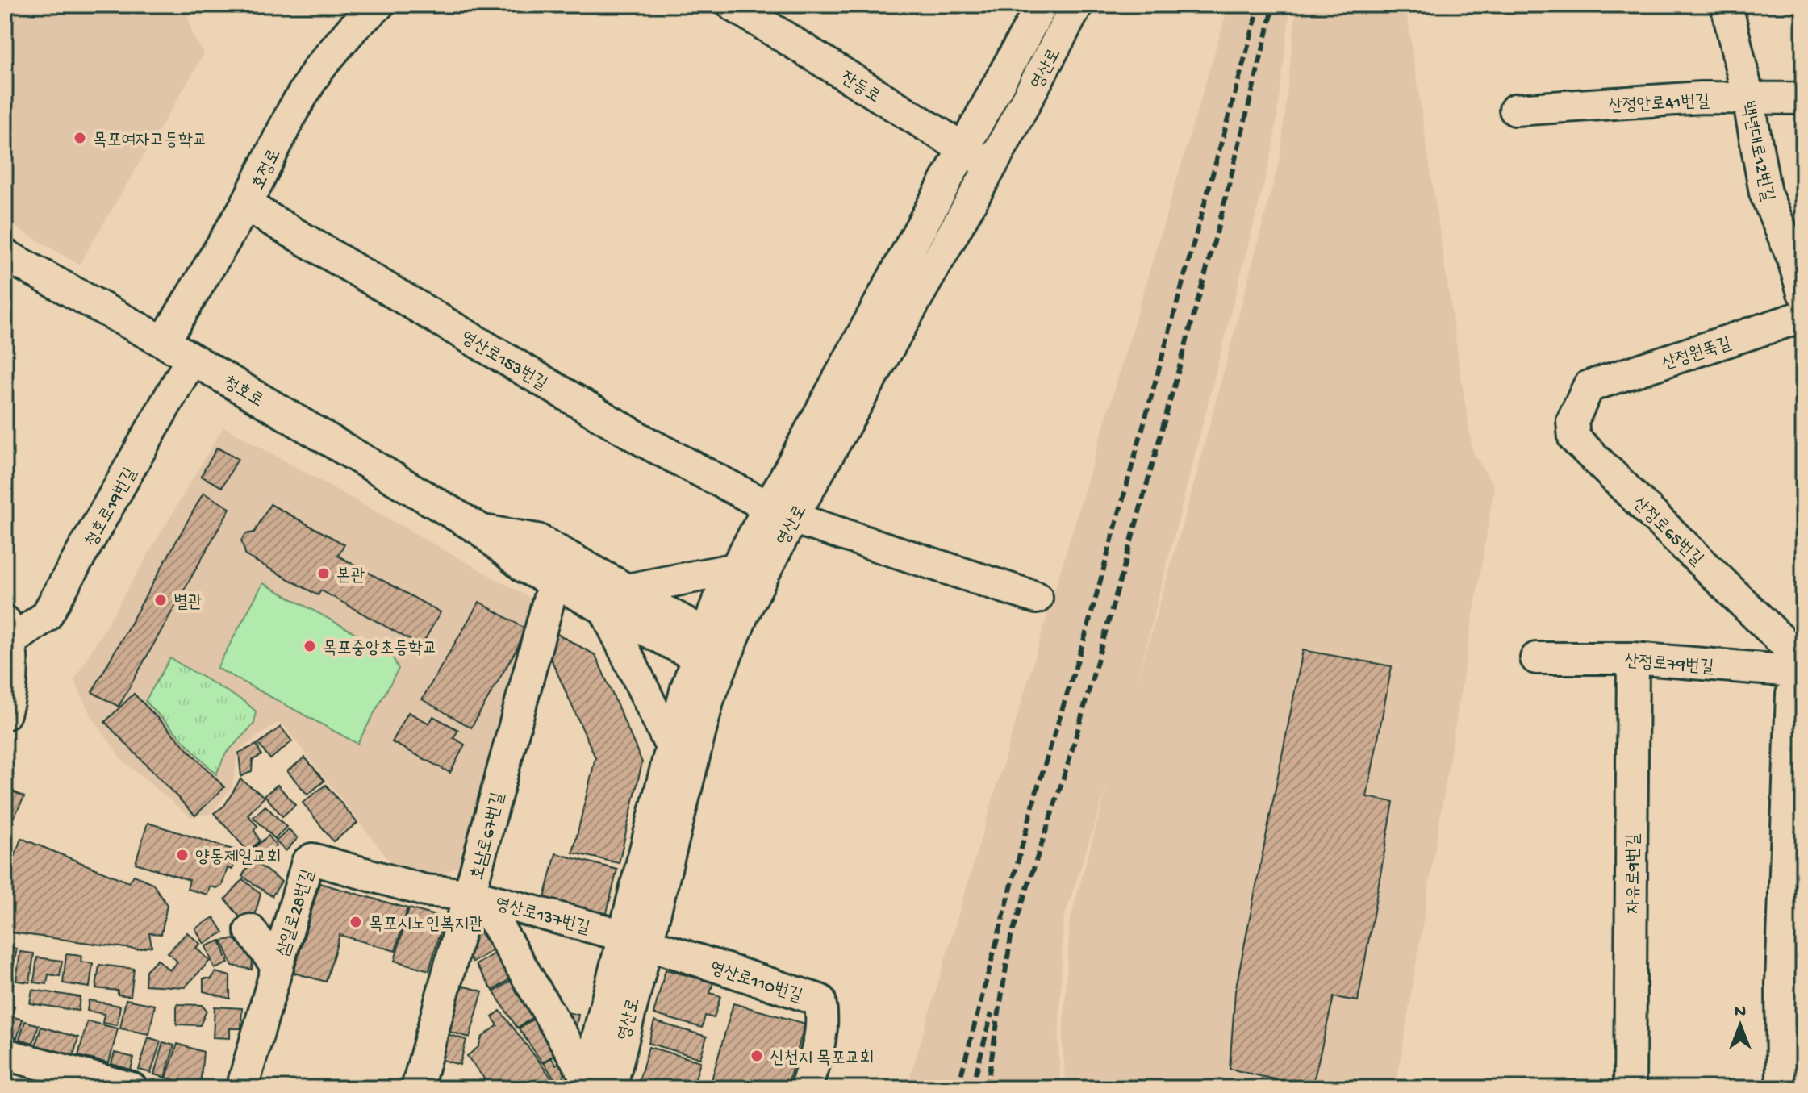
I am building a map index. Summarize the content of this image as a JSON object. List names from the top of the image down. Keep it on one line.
{"streets":{"street":["영산로","잔등로","산정안로41번길","백년대로12번길","호정로","산정원뚝길","영산로153번길","청호로","청호로19번길","산정로65번길","산정로79번길","호남로67번길","자유로9번길","삼일로28번길","영산로137번길","영산로110번길"]},"crossings":[["영산로","잔등로"],["영산로","영산로153번길"],["영산로","청호로"],["영산로","영산로137번길"],["영산로","영산로110번길"],["산정안로41번길","백년대로12번길"],["호정로","영산로153번길"],["호정로","청호로"],["산정원뚝길","산정로65번길"],["청호로","청호로19번길"],["청호로","호남로67번길"],["산정로79번길","자유로9번길"],["호남로67번길","영산로137번길"],["삼일로28번길","영산로137번길"],["영산로137번길","영산로110번길"]],"places":["목포여자고등학교","본관","별관","목포중앙초등학교","양동제일교회","목포시노인복지관","신천지 목포교회"],"north":"top"}
